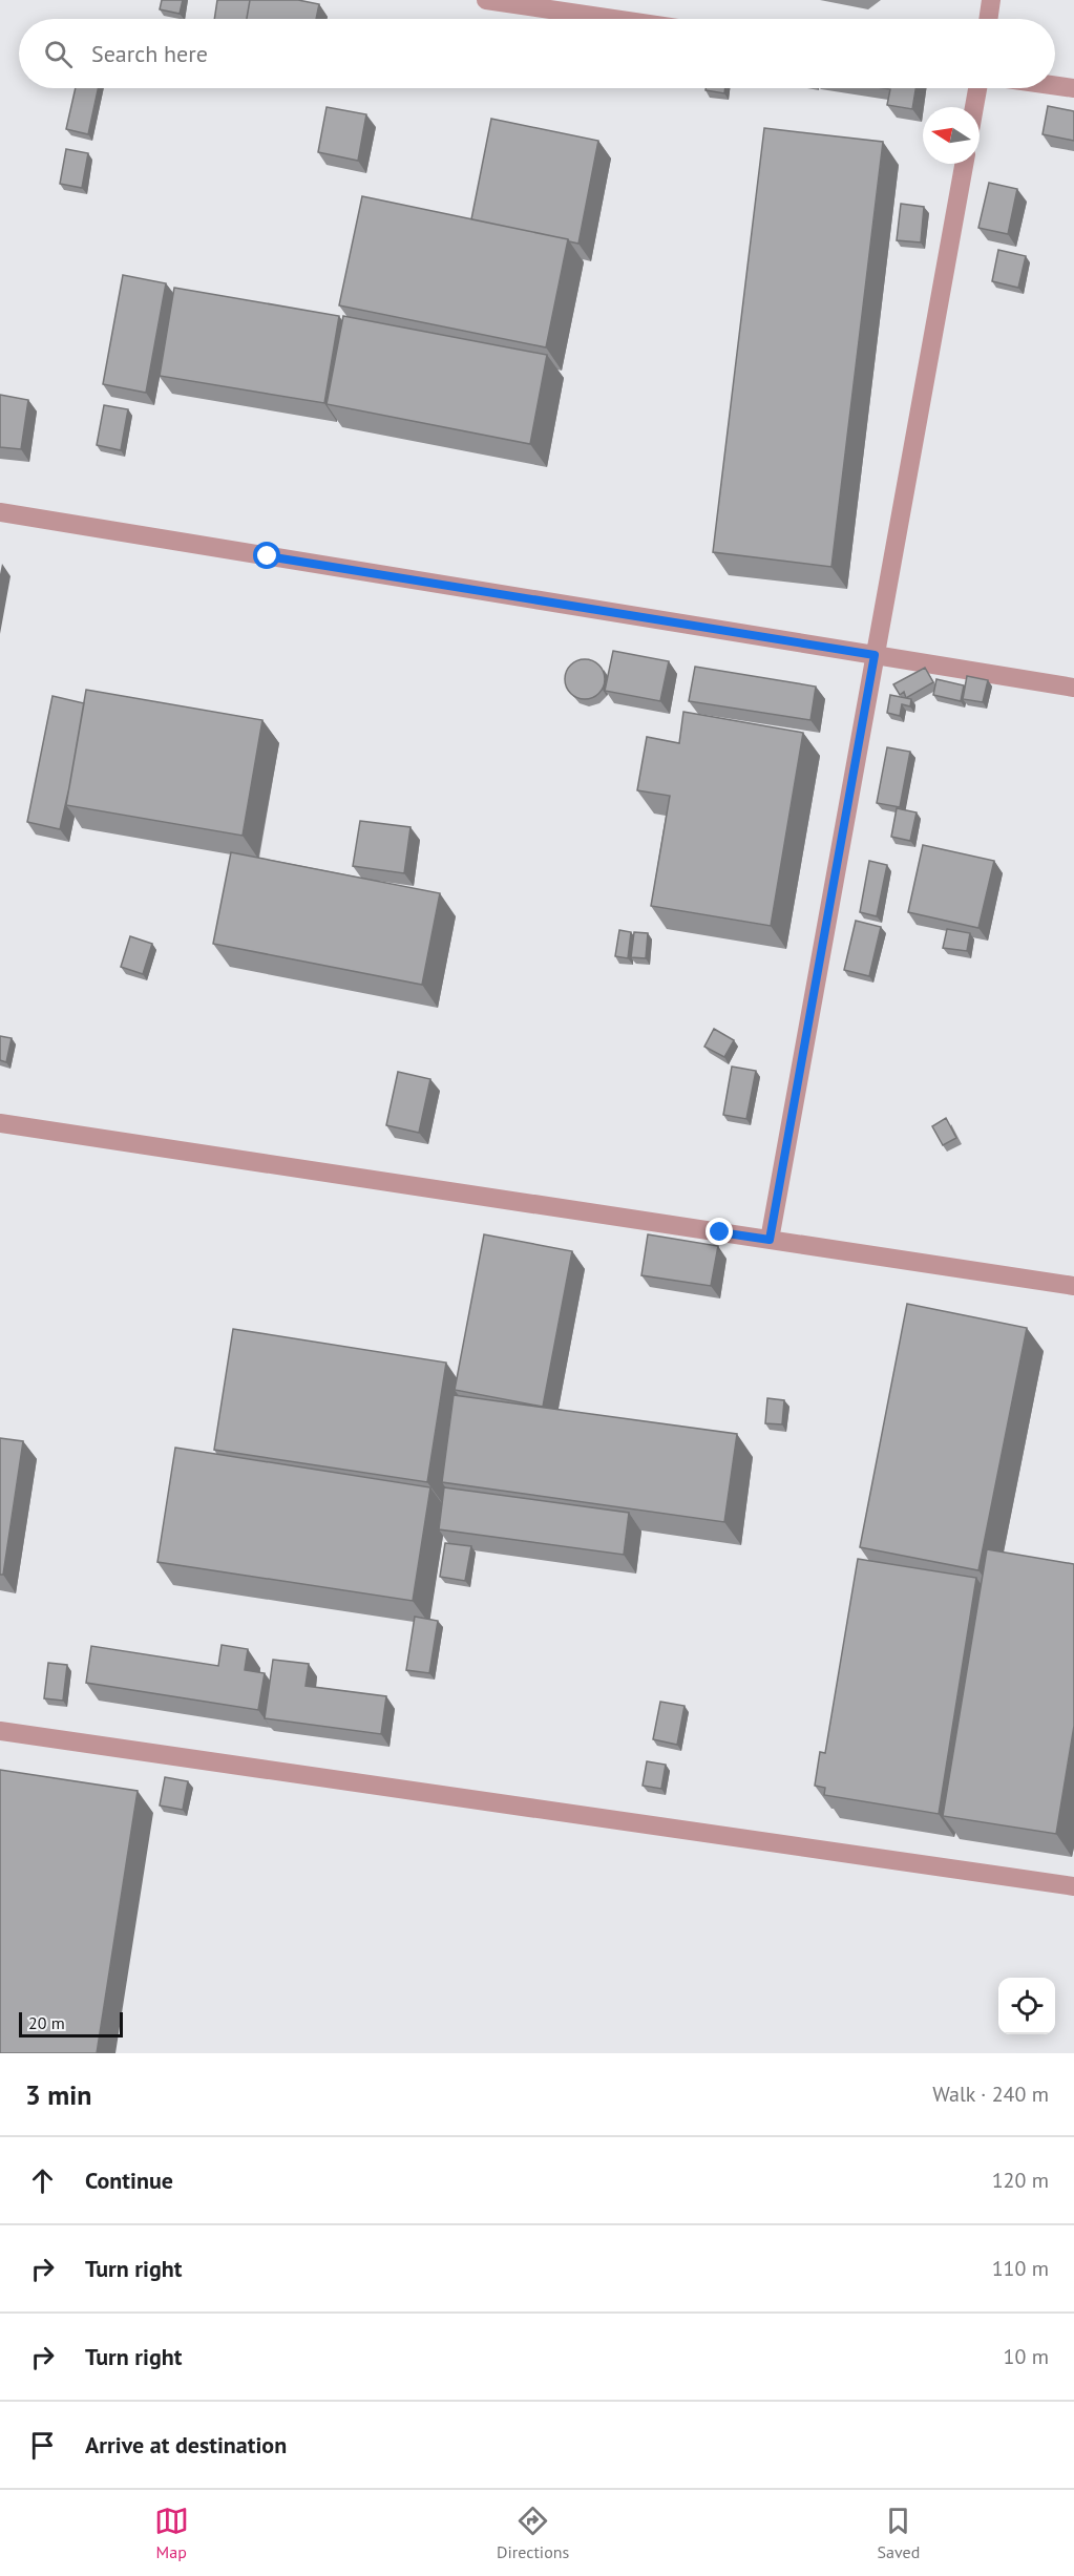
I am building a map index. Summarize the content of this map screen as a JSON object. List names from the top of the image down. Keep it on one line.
{"scale_bar":"20 m","north":"left","page":{"search":"Search here","scale":"20 m","heading":["3 min","Walk · 240 m"],"list":[["Continue","120 m"],["Turn right","110 m"],["Turn right","10 m"],"Arrive at destination"],"nav":["Map","Directions","Saved"]}}
